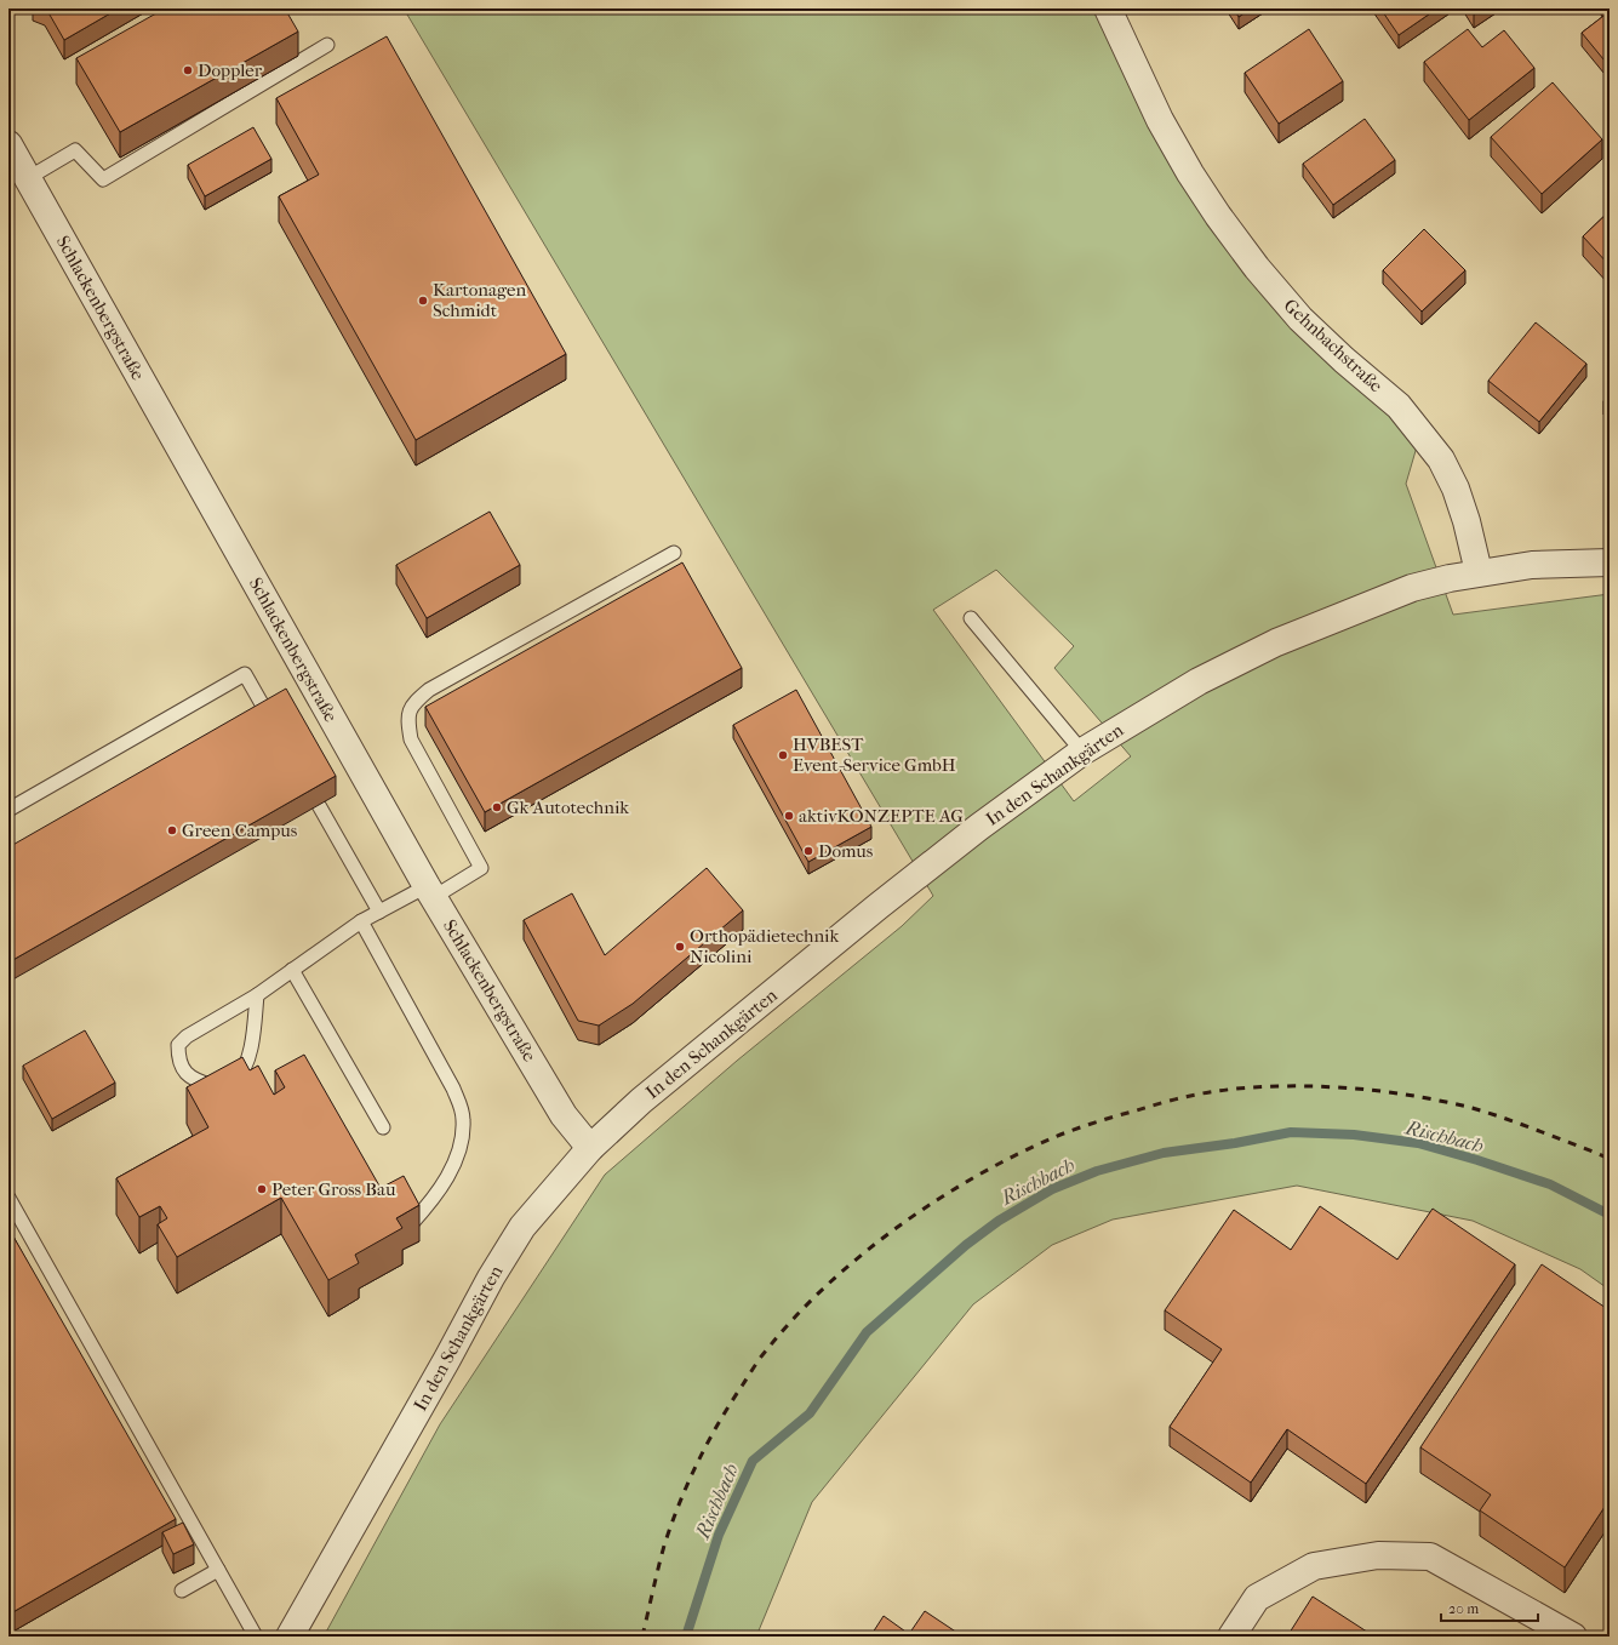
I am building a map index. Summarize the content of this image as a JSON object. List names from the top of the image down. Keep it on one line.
{"streets":{"street":["Schlackenbergstraße","Gehnbachstraße","In den Schankgärten"]},"crossings":[["Schlackenbergstraße","In den Schankgärten"],["Gehnbachstraße","In den Schankgärten"]],"water":["Rischbach"],"places":["Doppler","Kartonagen Schmidt","HVBEST Event-Service GmbH","Gk Autotechnik","aktivKONZEPTE AG","Green Campus","Domus","Orthopädietechnik Nicolini","Peter Gross Bau"],"scale_bar":"20 m"}
